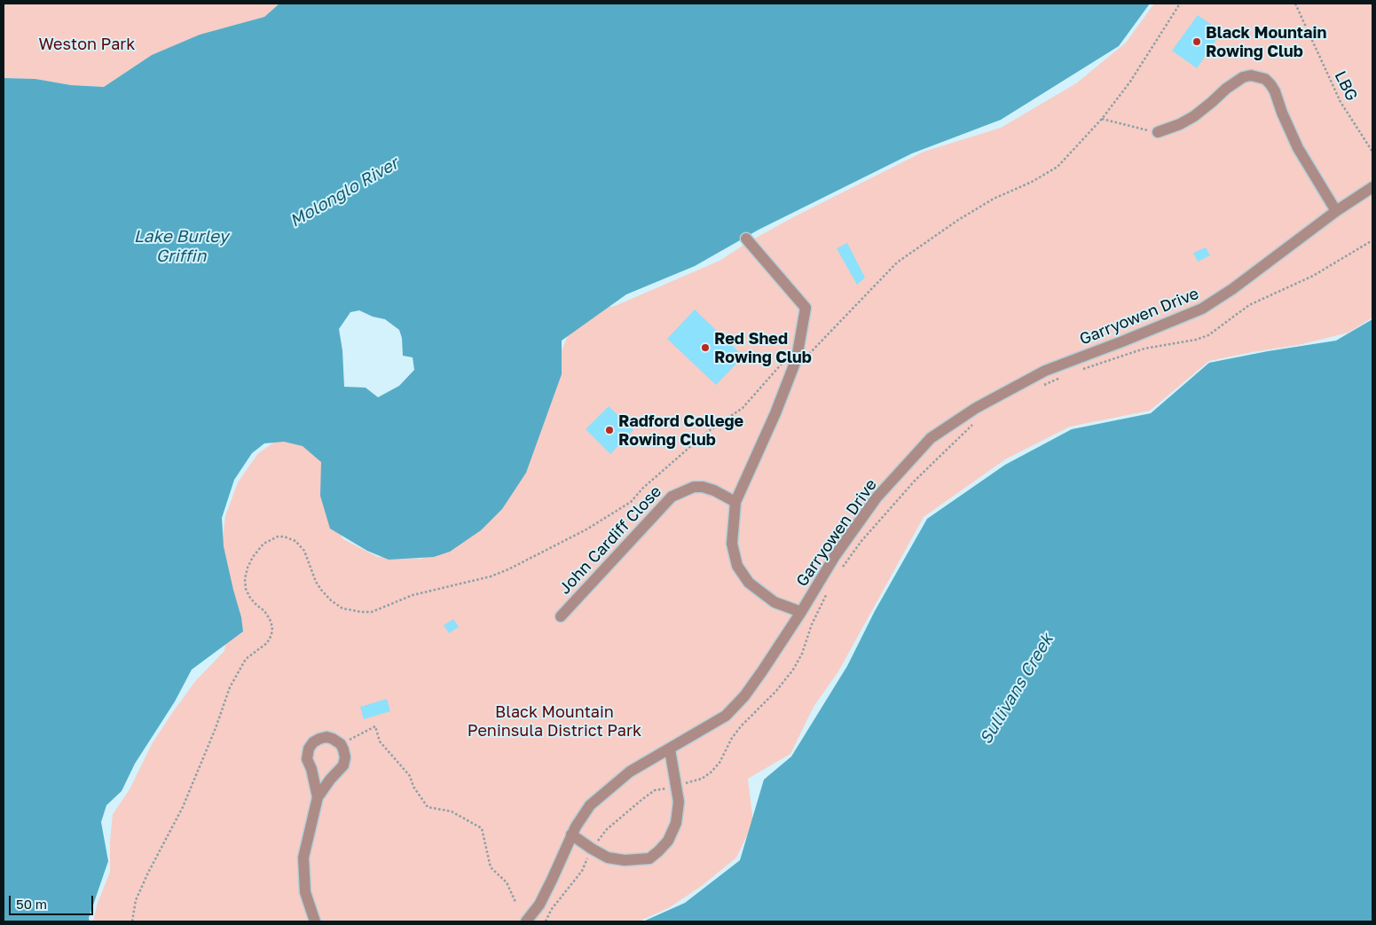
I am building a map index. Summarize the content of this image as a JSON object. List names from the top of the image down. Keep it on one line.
{"streets":{"street":["Garryowen Drive","John Cardiff Close"],"path":["LBG"]},"water":["Molonglo River","Lake Burley Griffin","Sullivans Creek"],"parks":["Weston Park","Black Mountain Peninsula District Park"],"places":["Black Mountain Rowing Club","Red Shed Rowing Club","Radford College Rowing Club"],"scale_bar":"50 m"}
